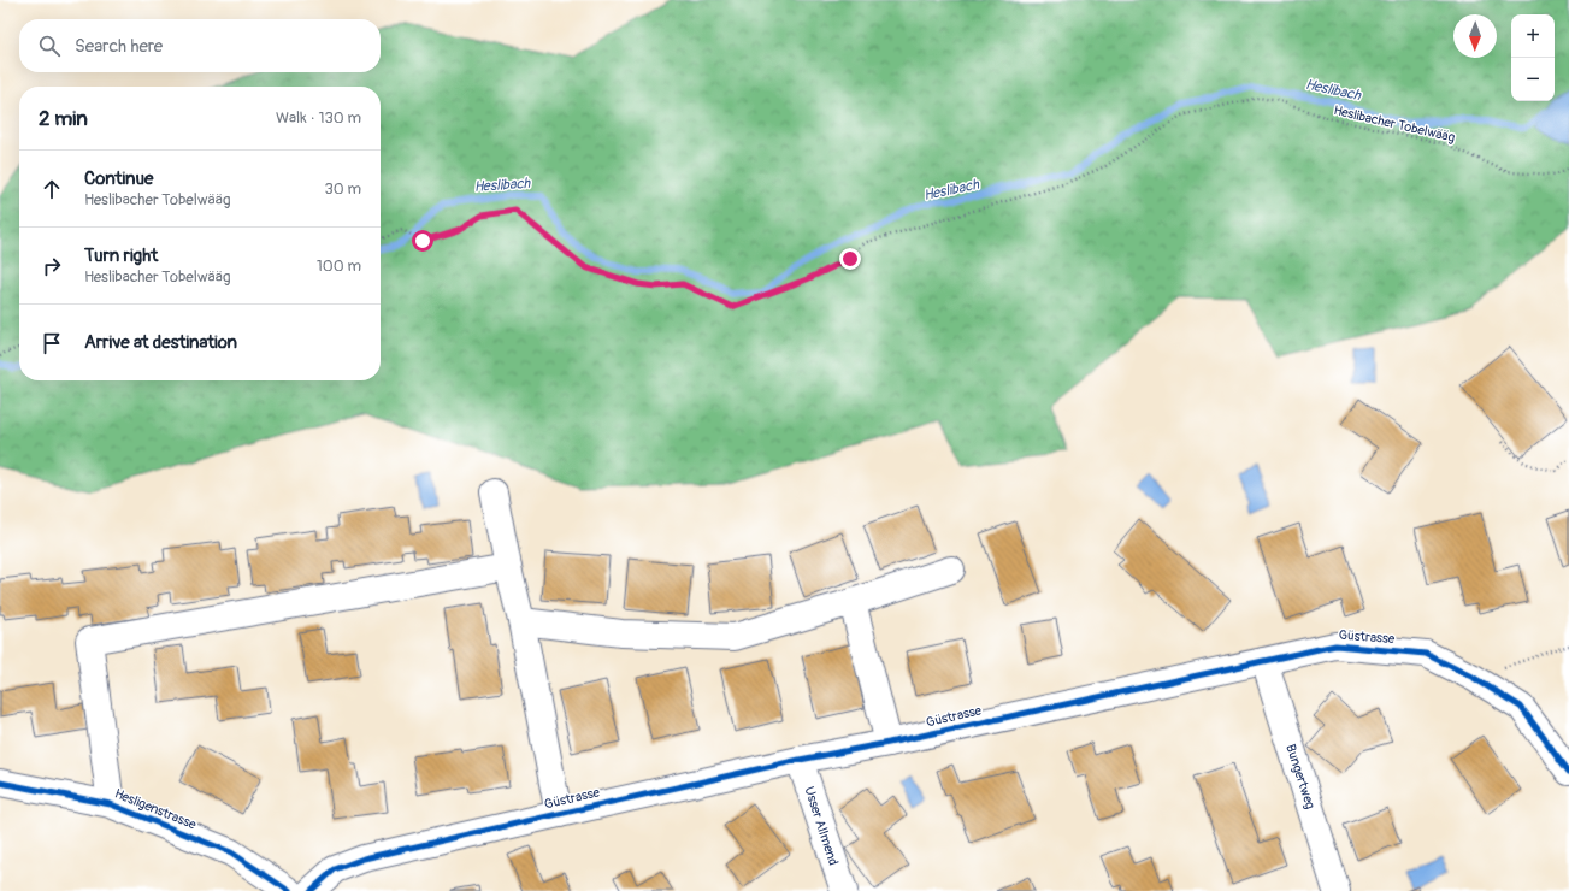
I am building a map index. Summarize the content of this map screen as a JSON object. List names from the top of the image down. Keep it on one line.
{"streets":{"street":["Güstrasse","Bungertweg","Hesligenstrasse","Usser Allmend"],"path":["Heslibacher Tobelwääg"]},"crossings":[["Güstrasse","Bungertweg"],["Güstrasse","Usser Allmend"]],"water":["Heslibach"],"north":"bottom","page":{"map_buttons":["+","−"],"search":"Search here","heading":["2 min","Walk · 130 m"],"list":[["Continue","Heslibacher Tobelwääg","30 m"],["Turn right","Heslibacher Tobelwääg","100 m"],"Arrive at destination"]}}
